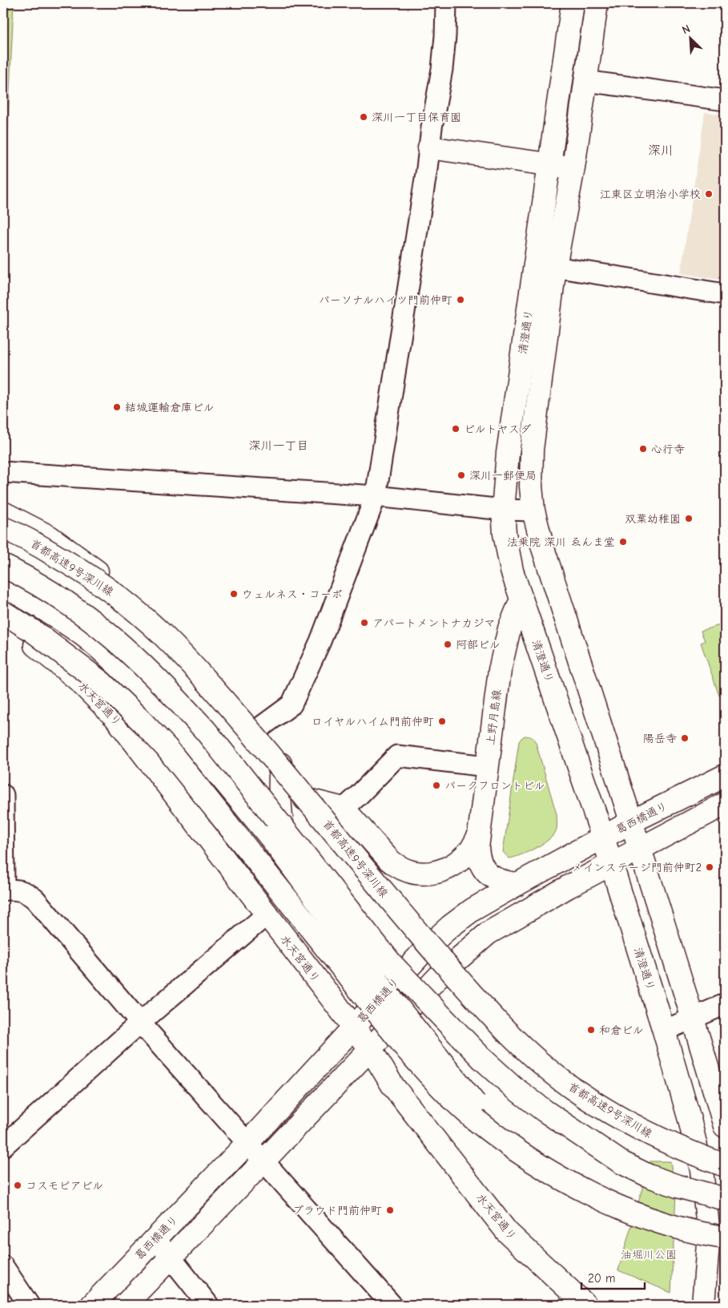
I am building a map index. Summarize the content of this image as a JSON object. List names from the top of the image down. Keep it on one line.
{"streets":{"main road":["清澄通り","首都高速9号深川線","水天宮通り","上野月島線","葛西橋通り"]},"crossings":[["清澄通り","上野月島線"],["清澄通り","葛西橋通り"],["水天宮通り","葛西橋通り"]],"districts":["深川","深川一丁目"],"parks":["油堀川公園"],"places":["深川一丁目保育園","江東区立明治小学校","パーソナルハイツ門前仲町","結城運輸倉庫ビル","ビルトヤスダ","心行寺","深川一郵便局","双葉幼稚園","法乗院 深川 ゑんま堂","ウェルネス・コーポ","アパートメントナカジマ","阿部ビル","ロイヤルハイム門前仲町","陽岳寺","パークフロントビル","メインステージ門前仲町2","和倉ビル","コスモピアビル","プラウド門前仲町"],"scale_bar":"20 m","north":"top left"}
